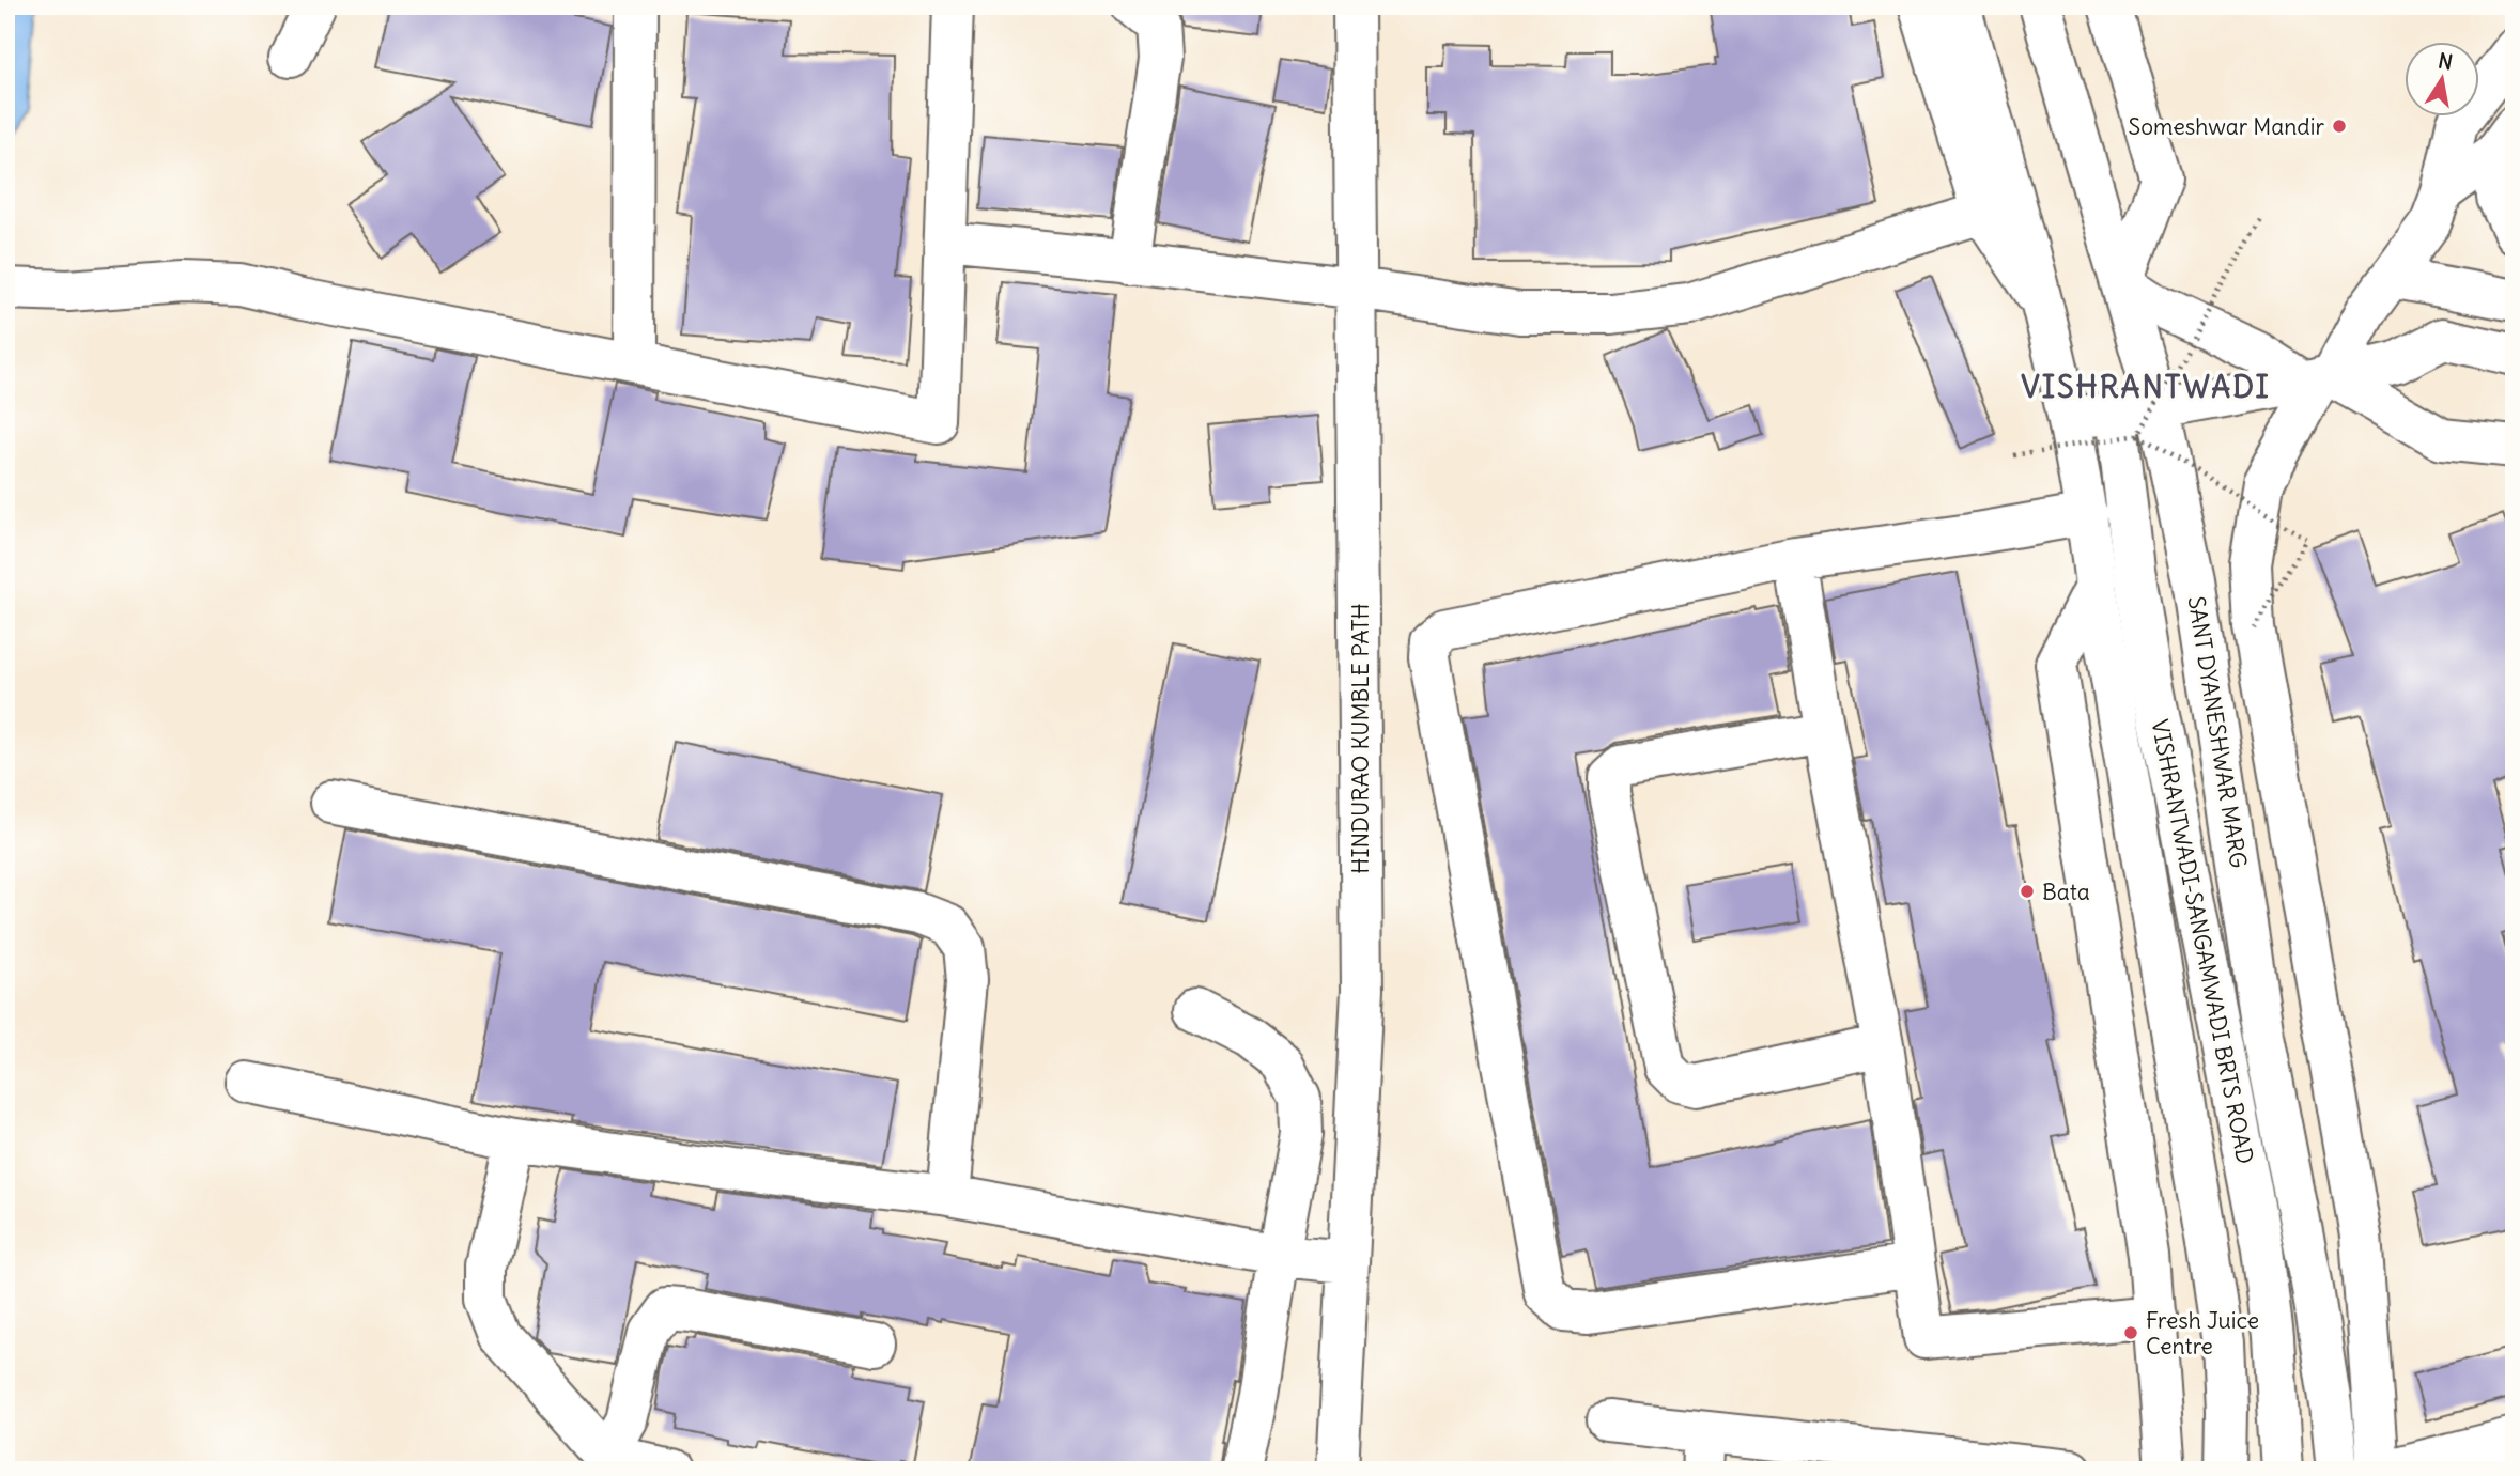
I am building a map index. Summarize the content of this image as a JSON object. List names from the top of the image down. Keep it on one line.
{"streets":{"street":["SANT DYANESHWAR MARG","HINDURAO KUMBLE PATH","VISHRANTWADI-SANGAMWADI BRTS ROAD"]},"crossings":[["SANT DYANESHWAR MARG","VISHRANTWADI-SANGAMWADI BRTS ROAD"]],"districts":["VISHRANTWADI"],"places":["Someshwar Mandir","Bata","Fresh Juice Centre"],"north":"top"}
